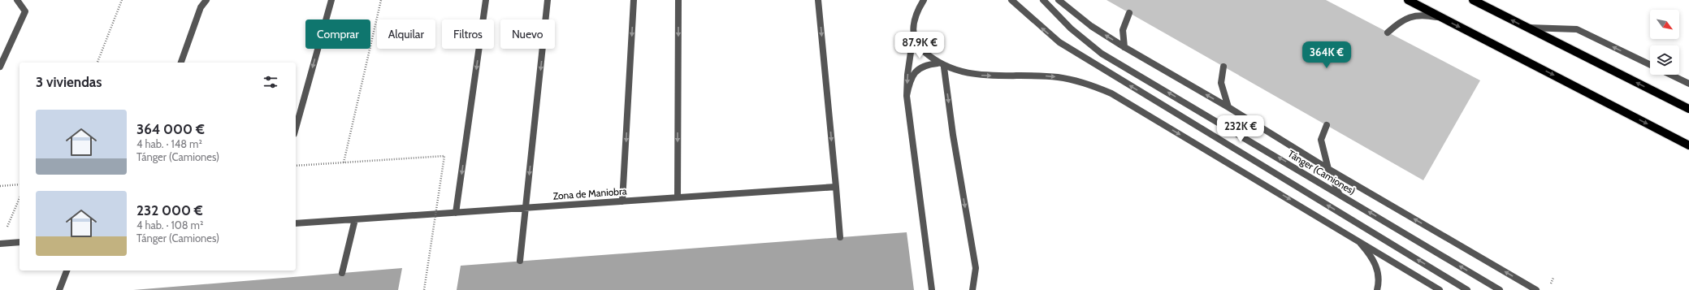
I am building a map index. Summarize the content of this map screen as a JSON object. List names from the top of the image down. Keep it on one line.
{"streets":{"street":["Tánger (Camiones)","Zona de Maniobra"]},"north":"bottom right","page":{"chip":["Comprar","Alquilar","Filtros","Nuevo"],"price":["87.9K €","364K €","232K €"],"heading":"3 viviendas","list":[{"name":"364 000 €","note":"4 hab. · 148 m² · Tánger (Camiones)"},{"name":"232 000 €","note":"4 hab. · 108 m² · Tánger (Camiones)"}]}}
